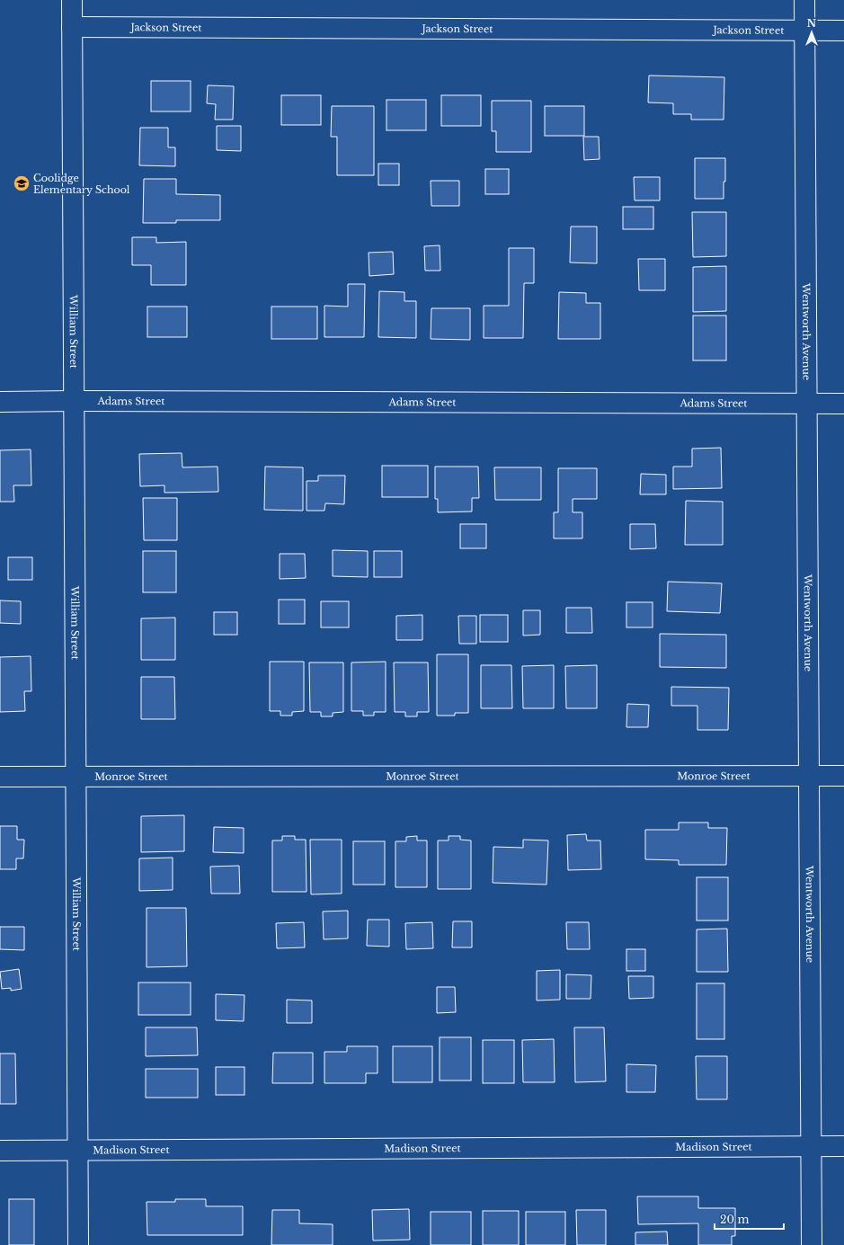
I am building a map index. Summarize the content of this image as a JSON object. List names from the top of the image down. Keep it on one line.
{"streets":{"street":["Jackson Street","William Street","Wentworth Avenue","Adams Street","Monroe Street","Madison Street"]},"crossings":[["Jackson Street","William Street"],["Jackson Street","Wentworth Avenue"],["William Street","Adams Street"],["William Street","Monroe Street"],["William Street","Madison Street"],["Wentworth Avenue","Adams Street"],["Wentworth Avenue","Monroe Street"],["Wentworth Avenue","Madison Street"]],"places":{"school or university":["Coolidge Elementary School"]},"scale_bar":"20 m","north":"top"}
